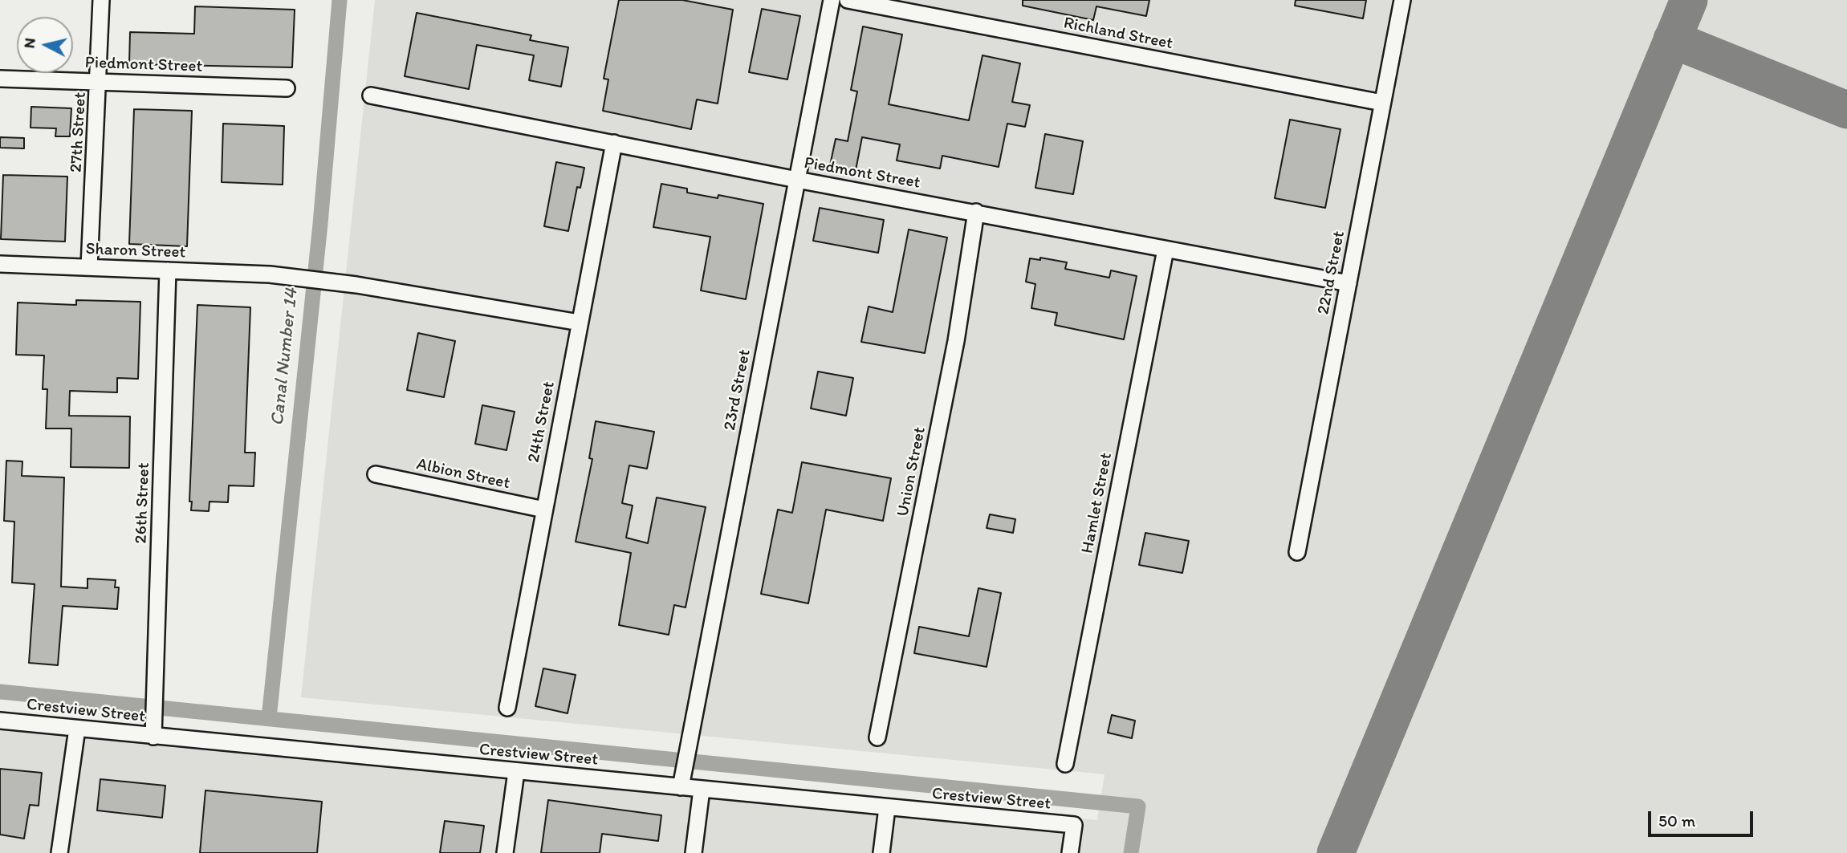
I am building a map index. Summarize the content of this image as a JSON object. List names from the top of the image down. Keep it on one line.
{"streets":{"street":["Richland Street","Piedmont Street","27th Street","Sharon Street","22nd Street","23rd Street","24th Street","Union Street","Albion Street","26th Street","Hamlet Street","Crestview Street"]},"crossings":[["Richland Street","22nd Street"],["Piedmont Street","27th Street"],["Piedmont Street","22nd Street"],["Piedmont Street","23rd Street"],["Piedmont Street","24th Street"],["Piedmont Street","Union Street"],["Piedmont Street","Hamlet Street"],["27th Street","Sharon Street"],["Sharon Street","24th Street"],["Sharon Street","26th Street"],["23rd Street","Crestview Street"],["24th Street","Albion Street"],["26th Street","Crestview Street"]],"water":["Canal Number 14"],"scale_bar":"50 m","north":"left"}
